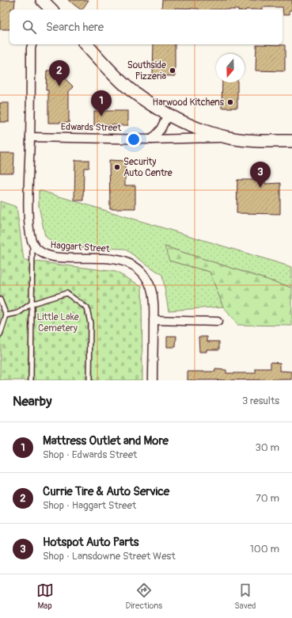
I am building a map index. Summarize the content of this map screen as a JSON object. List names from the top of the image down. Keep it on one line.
{"streets":{"street":["Edwards Street","Haggart Street"]},"parks":["Little Lake Cemetery"],"places":["Southside Pizzeria","Harwood Kitchens","Security Auto Centre"],"north":"bottom","page":{"search":"Search here","pins":["2","1","3"],"heading":["Nearby","3 results"],"list":[{"mark":"1","name":"Mattress Outlet and More","note":"Shop · Edwards Street","value":"30 m"},{"mark":"2","name":"Currie Tire & Auto Service","note":"Shop · Haggart Street","value":"70 m"},{"mark":"3","name":"Hotspot Auto Parts","note":"Shop · Lansdowne Street West","value":"100 m"}],"nav":["Map","Directions","Saved"]}}
